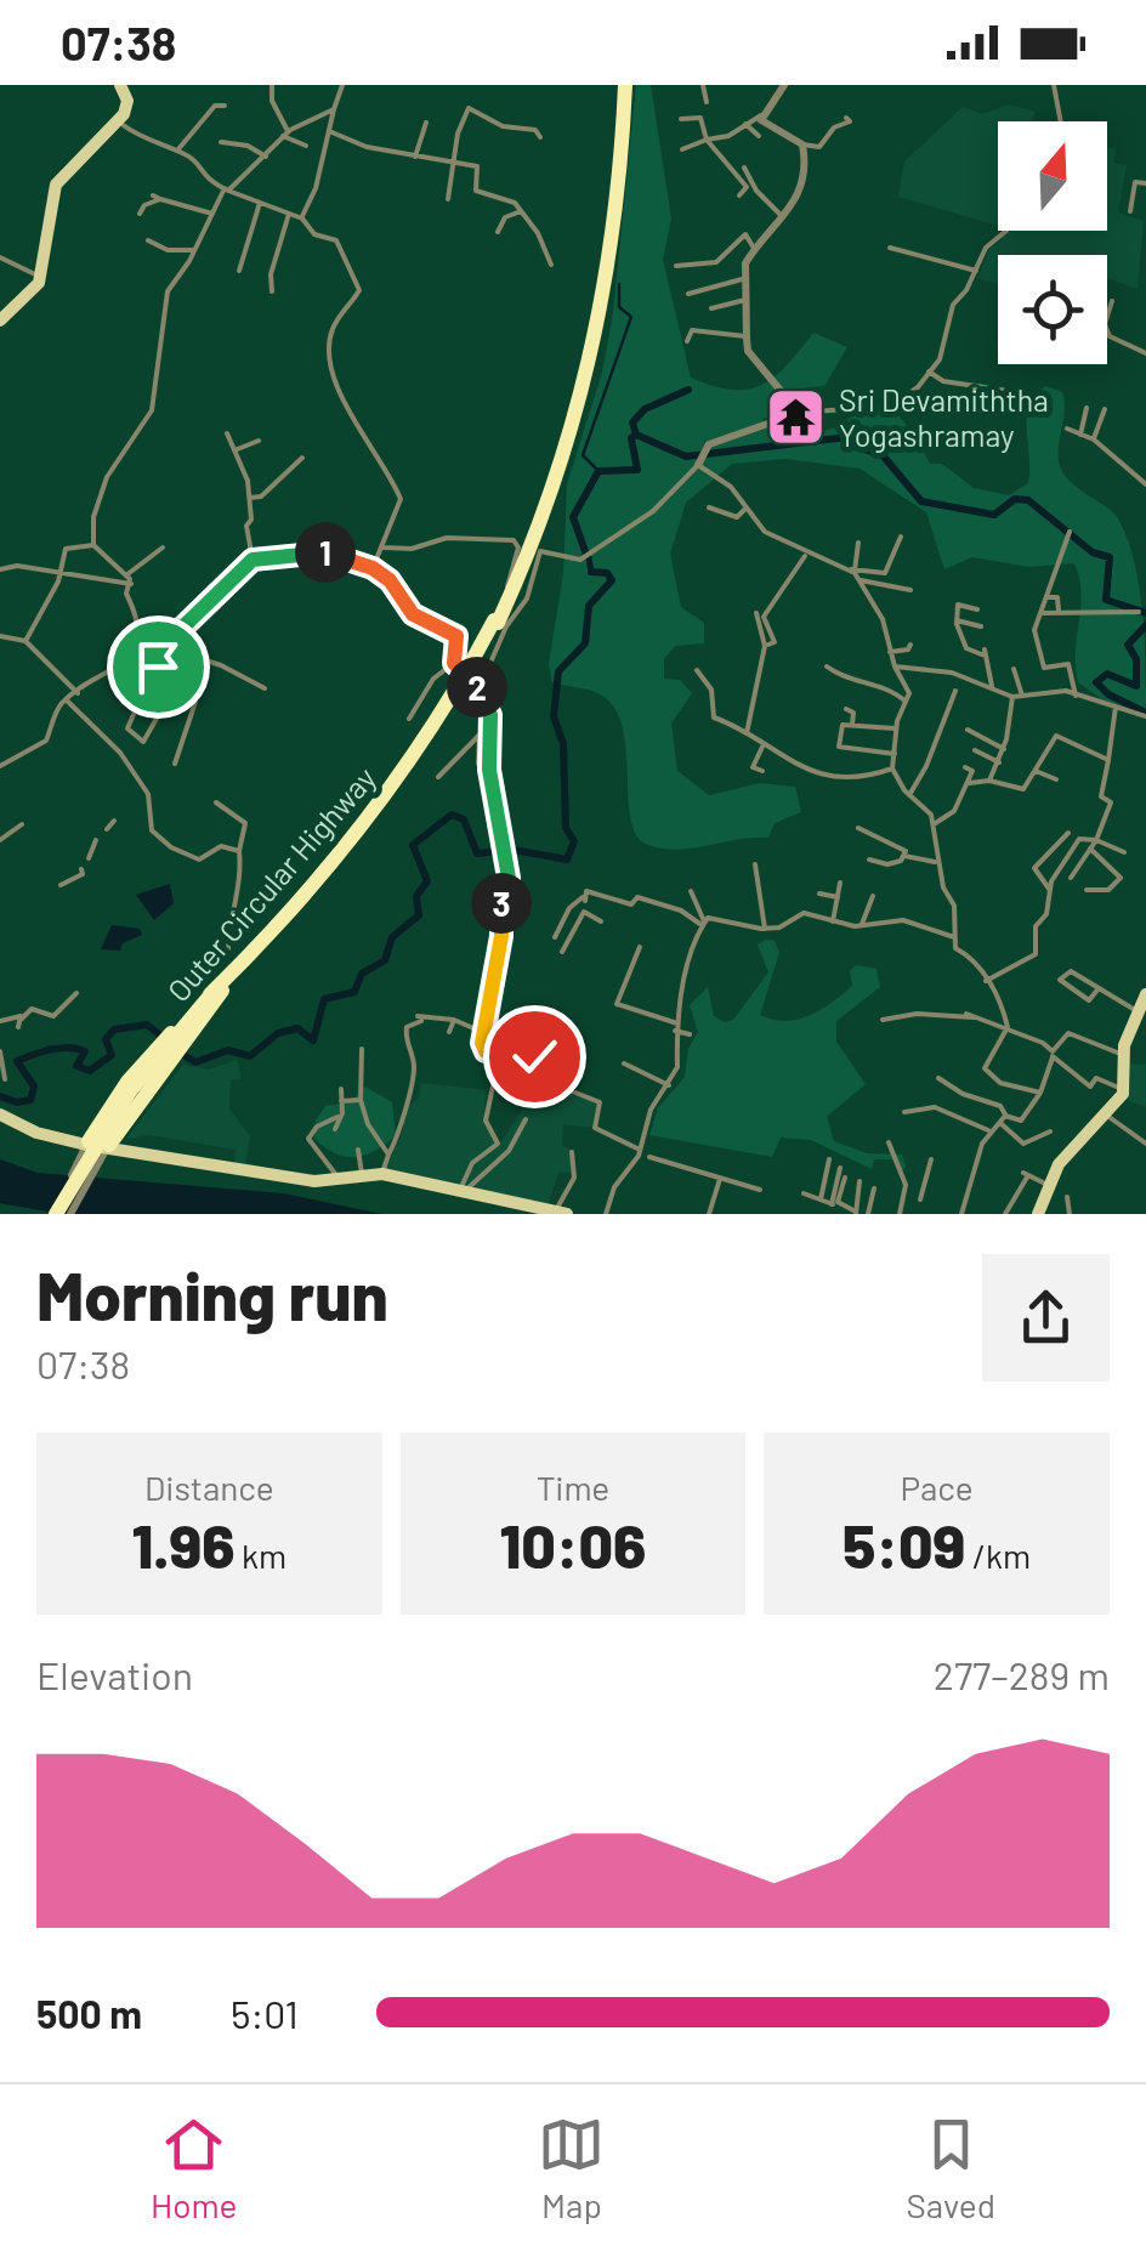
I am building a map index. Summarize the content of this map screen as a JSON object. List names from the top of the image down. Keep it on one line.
{"streets":{"highway":["Outer Circular Highway"]},"places":{"temple":["Sri Devamiththa Yogashramay"]},"north":"top","page":{"status":"07:38","pins":["1","2","3"],"heading":["Morning run","07:38"],"stats":[["Distance","1.96 km"],["Time","10:06"],["Pace","5:09 /km"]],"chart":["Elevation","277–289 m"],"list":[{"name":"500 m","note":"5:01"}],"tabs":["Home","Map","Saved"]}}
